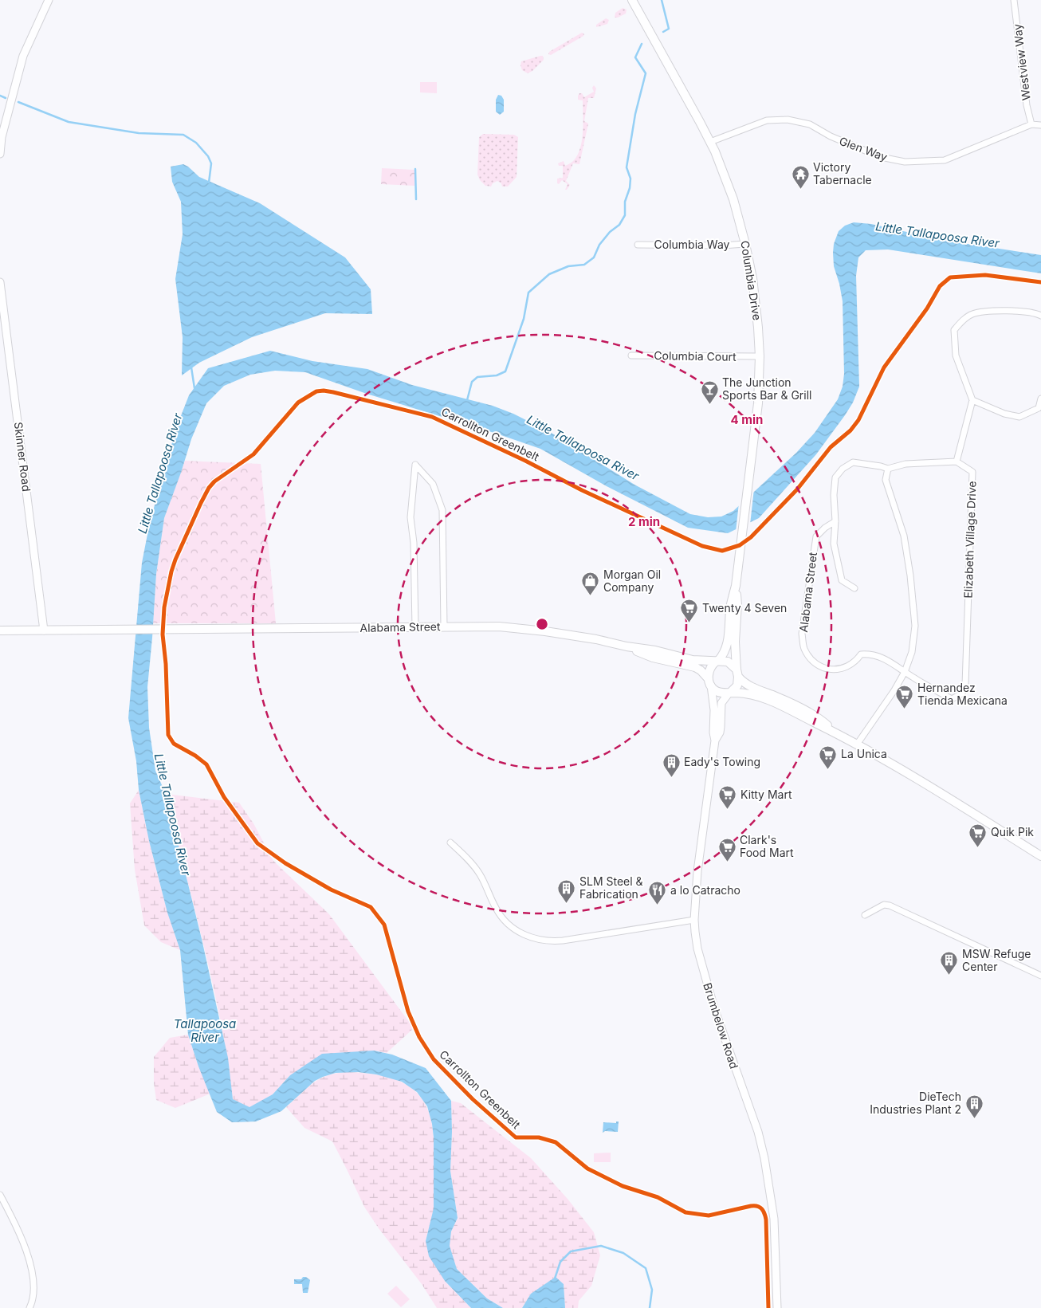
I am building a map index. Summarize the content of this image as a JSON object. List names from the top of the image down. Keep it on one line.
{"streets":{"main road":["Columbia Drive","Alabama Street"],"street":["Westview Way","Glen Way","Columbia Way","Columbia Court","Skinner Road","Elizabeth Village Drive","Brumbelow Road"],"cycle path":["Carrollton Greenbelt"]},"crossings":[["Westview Way","Glen Way"],["Glen Way","Columbia Drive"],["Columbia Way","Columbia Drive"],["Columbia Drive","Columbia Court"],["Columbia Drive","Alabama Street"],["Columbia Drive","Brumbelow Road"],["Skinner Road","Alabama Street"],["Elizabeth Village Drive","Alabama Street"],["Alabama Street","Brumbelow Road"]],"water":["Little Tallapoosa River","Tallapoosa River"],"places":{"temple":["Victory Tabernacle"],"bar":["The Junction Sports Bar & Grill"],"shop":["Morgan Oil Company"],"supermarket":["Twenty 4 Seven","Hernandez Tienda Mexicana","La Unica","Kitty Mart","Quik Pik","Clark's Food Mart"],"building":["Eady's Towing","SLM Steel & Fabrication","MSW Refuge Center","DieTech Industries Plant 2"],"restaurant":["a lo Catracho"]},"rings":["4 min","2 min"]}
